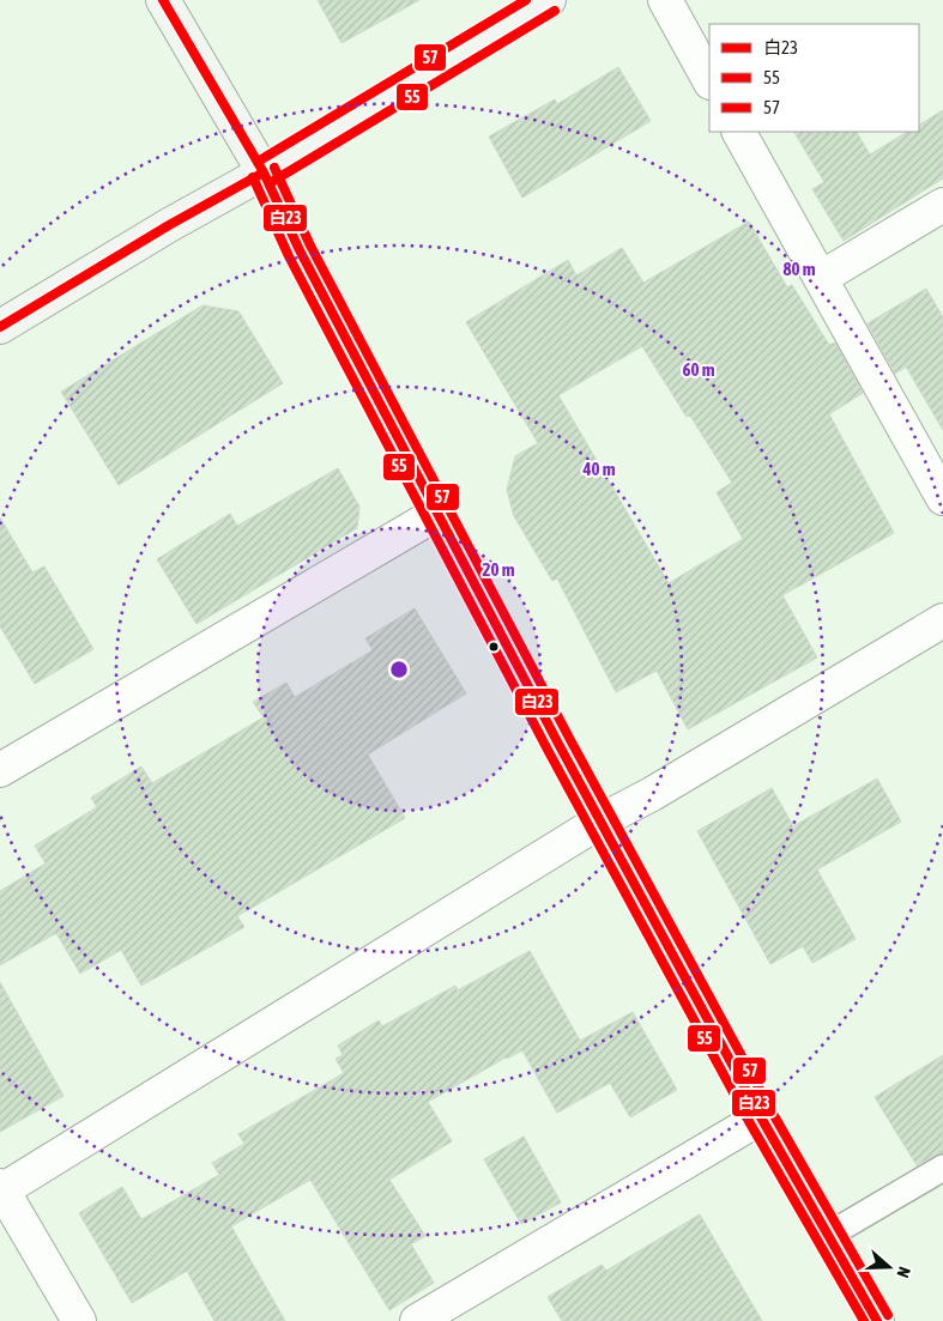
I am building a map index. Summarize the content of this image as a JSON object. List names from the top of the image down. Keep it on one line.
{"lines":["transit line 白23","transit line 57","transit line 55"],"legend":["白23","55","57"],"north":"right","rings":["80 m","60 m","40 m","20 m"]}
